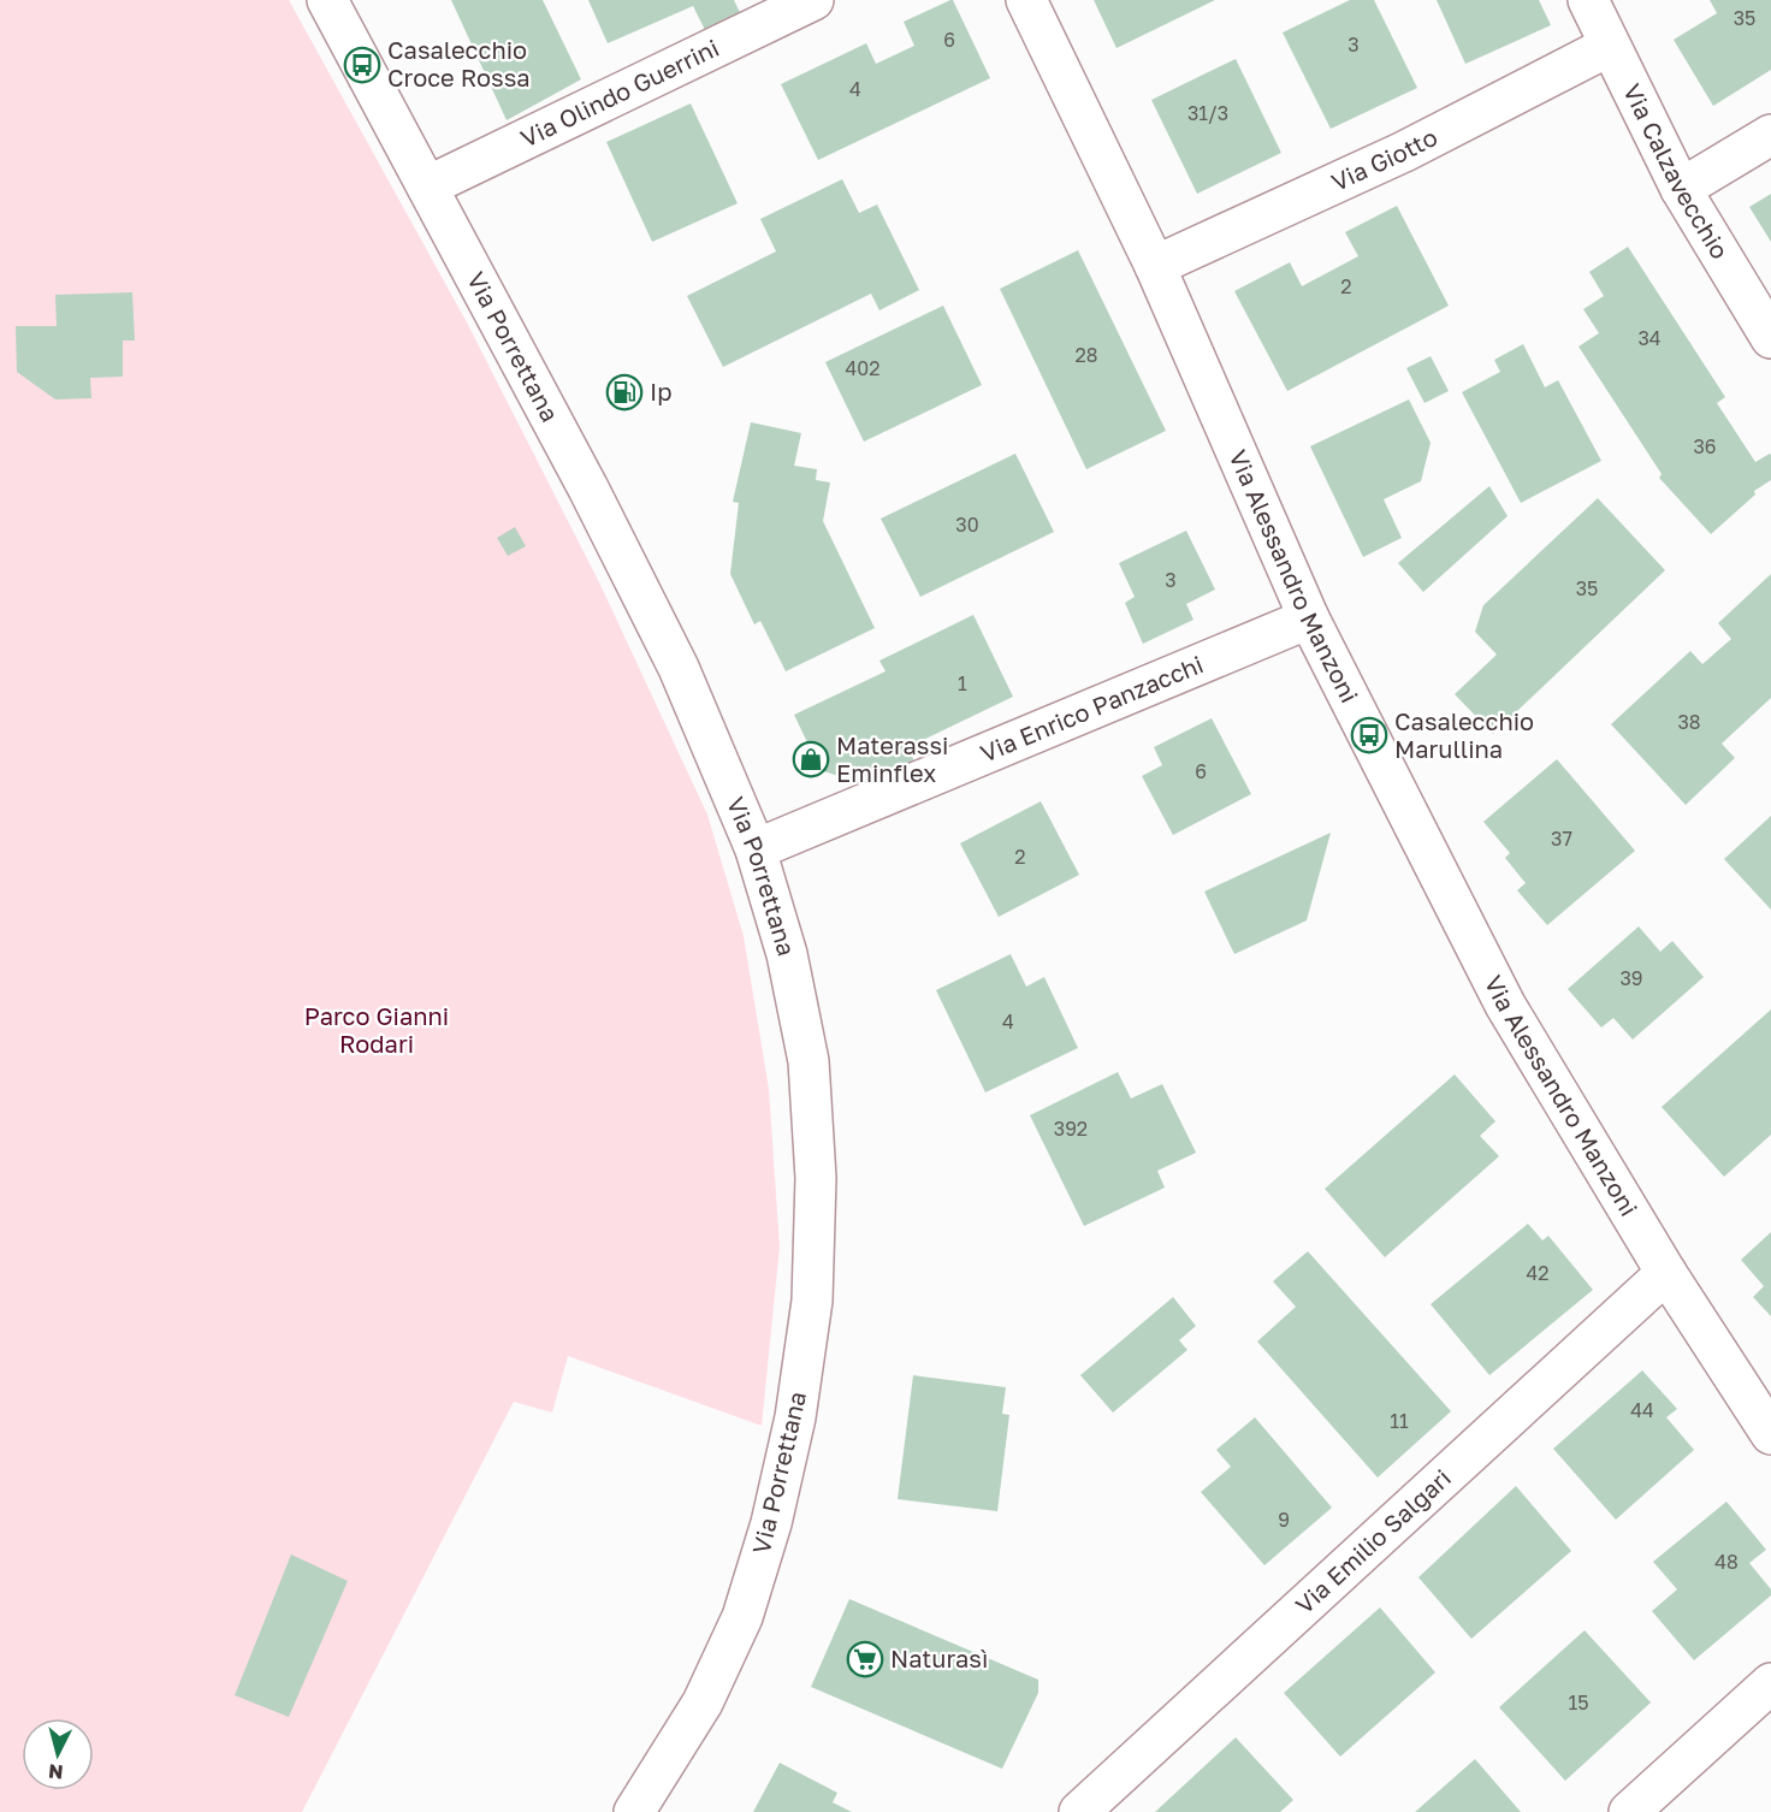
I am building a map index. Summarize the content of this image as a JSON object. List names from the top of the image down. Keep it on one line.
{"streets":{"street":["Via Olindo Guerrini","Via Giotto","Via Calzavecchio","Via Porrettana","Via Alessandro Manzoni","Via Enrico Panzacchi","Via Emilio Salgari"]},"crossings":[["Via Olindo Guerrini","Via Porrettana"],["Via Giotto","Via Calzavecchio"],["Via Giotto","Via Alessandro Manzoni"],["Via Porrettana","Via Enrico Panzacchi"],["Via Alessandro Manzoni","Via Enrico Panzacchi"],["Via Alessandro Manzoni","Via Emilio Salgari"]],"parks":["Parco Gianni Rodari"],"places":{"bus stop":["Casalecchio Croce Rossa","Casalecchio Marullina"],"fuel station":["Ip"],"shop":["Materassi Eminflex"],"supermarket":["Naturasì"]},"house_numbers":["35","6","3","4","31/3","2","34","28","402","36","30","3","35","1","38","6","37","2","39","4","392","42","44","11","9","48","15"],"north":"bottom"}
